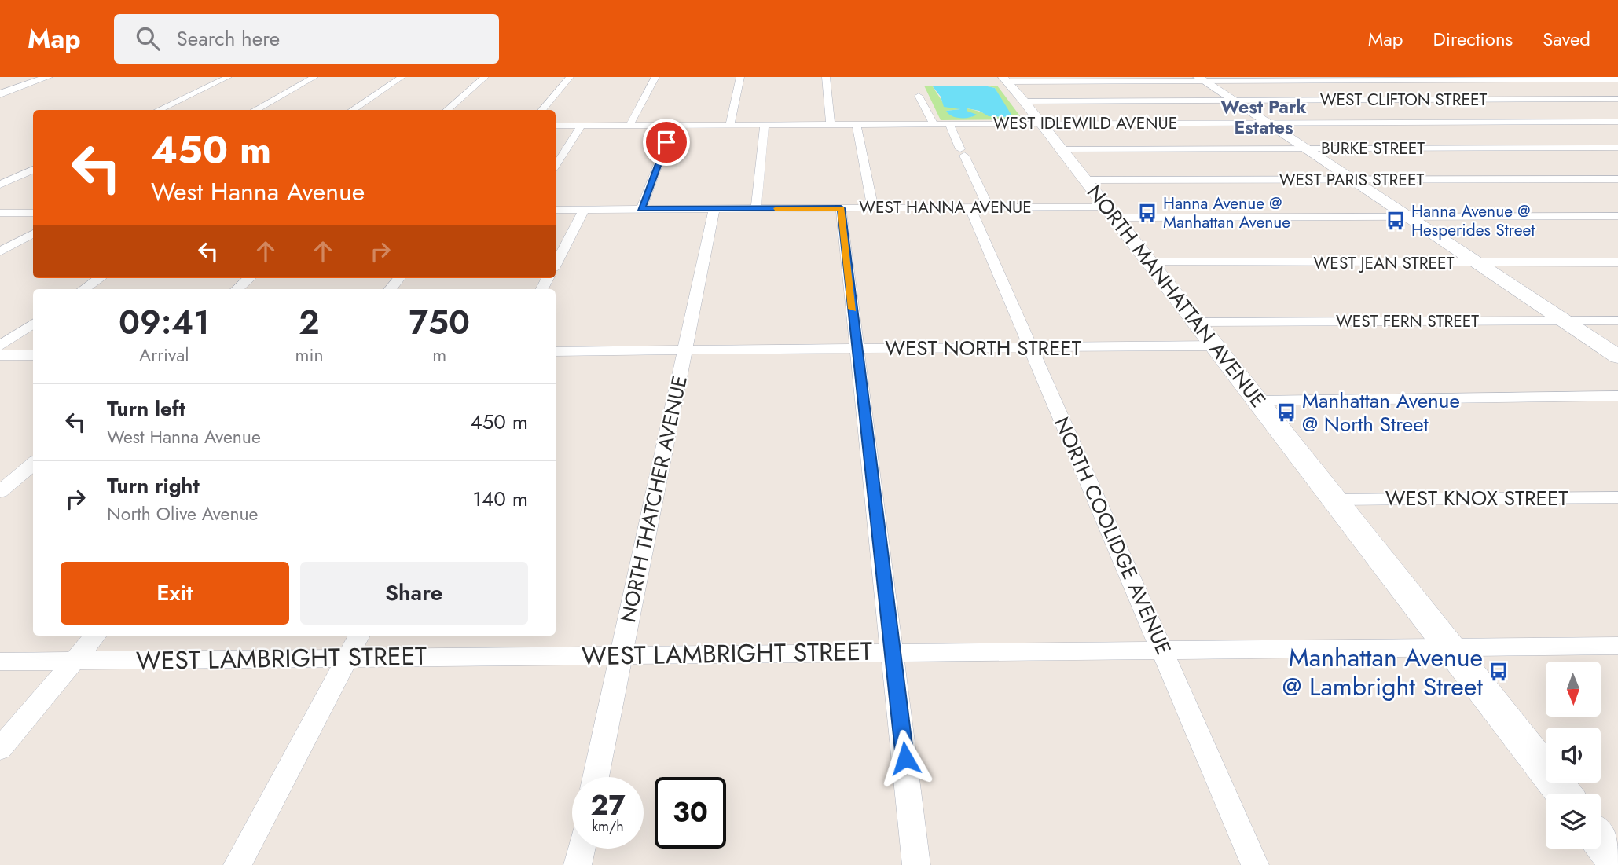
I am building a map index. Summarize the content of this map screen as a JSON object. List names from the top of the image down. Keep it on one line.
{"streets":{"street":["WEST CLIFTON STREET","WEST IDLEWILD AVENUE","BURKE STREET","WEST PARIS STREET","WEST HANNA AVENUE","WEST JEAN STREET","NORTH MANHATTAN AVENUE","WEST FERN STREET","WEST NORTH STREET","WEST KNOX STREET","NORTH THATCHER AVENUE","NORTH COOLIDGE AVENUE","WEST LAMBRIGHT STREET"]},"crossings":[["WEST CLIFTON STREET","NORTH MANHATTAN AVENUE"],["WEST IDLEWILD AVENUE","NORTH MANHATTAN AVENUE"],["WEST IDLEWILD AVENUE","NORTH COOLIDGE AVENUE"],["BURKE STREET","NORTH MANHATTAN AVENUE"],["WEST PARIS STREET","NORTH MANHATTAN AVENUE"],["WEST HANNA AVENUE","NORTH MANHATTAN AVENUE"],["WEST HANNA AVENUE","NORTH THATCHER AVENUE"],["WEST HANNA AVENUE","NORTH COOLIDGE AVENUE"],["WEST JEAN STREET","NORTH MANHATTAN AVENUE"],["NORTH MANHATTAN AVENUE","WEST FERN STREET"],["NORTH MANHATTAN AVENUE","WEST NORTH STREET"],["NORTH MANHATTAN AVENUE","WEST KNOX STREET"],["NORTH MANHATTAN AVENUE","WEST LAMBRIGHT STREET"],["WEST NORTH STREET","NORTH THATCHER AVENUE"],["WEST NORTH STREET","NORTH COOLIDGE AVENUE"],["NORTH THATCHER AVENUE","WEST LAMBRIGHT STREET"],["NORTH COOLIDGE AVENUE","WEST LAMBRIGHT STREET"]],"districts":["West Park Estates"],"places":{"bus stop":["Hanna Avenue @ Manhattan Avenue","Hanna Avenue @ Hesperides Street","Manhattan Avenue @ North Street","Manhattan Avenue @ Lambright Street"]},"north":"bottom","page":{"header":"Map","search":"Search here","nav":["Map","Directions","Saved"],"turn":["450 m","West Hanna Avenue"],"eta":["09:41","Arrival","2","min","750","m"],"list":[{"name":"Turn left","note":"West Hanna Avenue","value":"450 m"},{"name":"Turn right","note":"North Olive Avenue","value":"140 m"}],"buttons":["Exit","Share"],"speed":"27 km/h","limit":"30"}}
